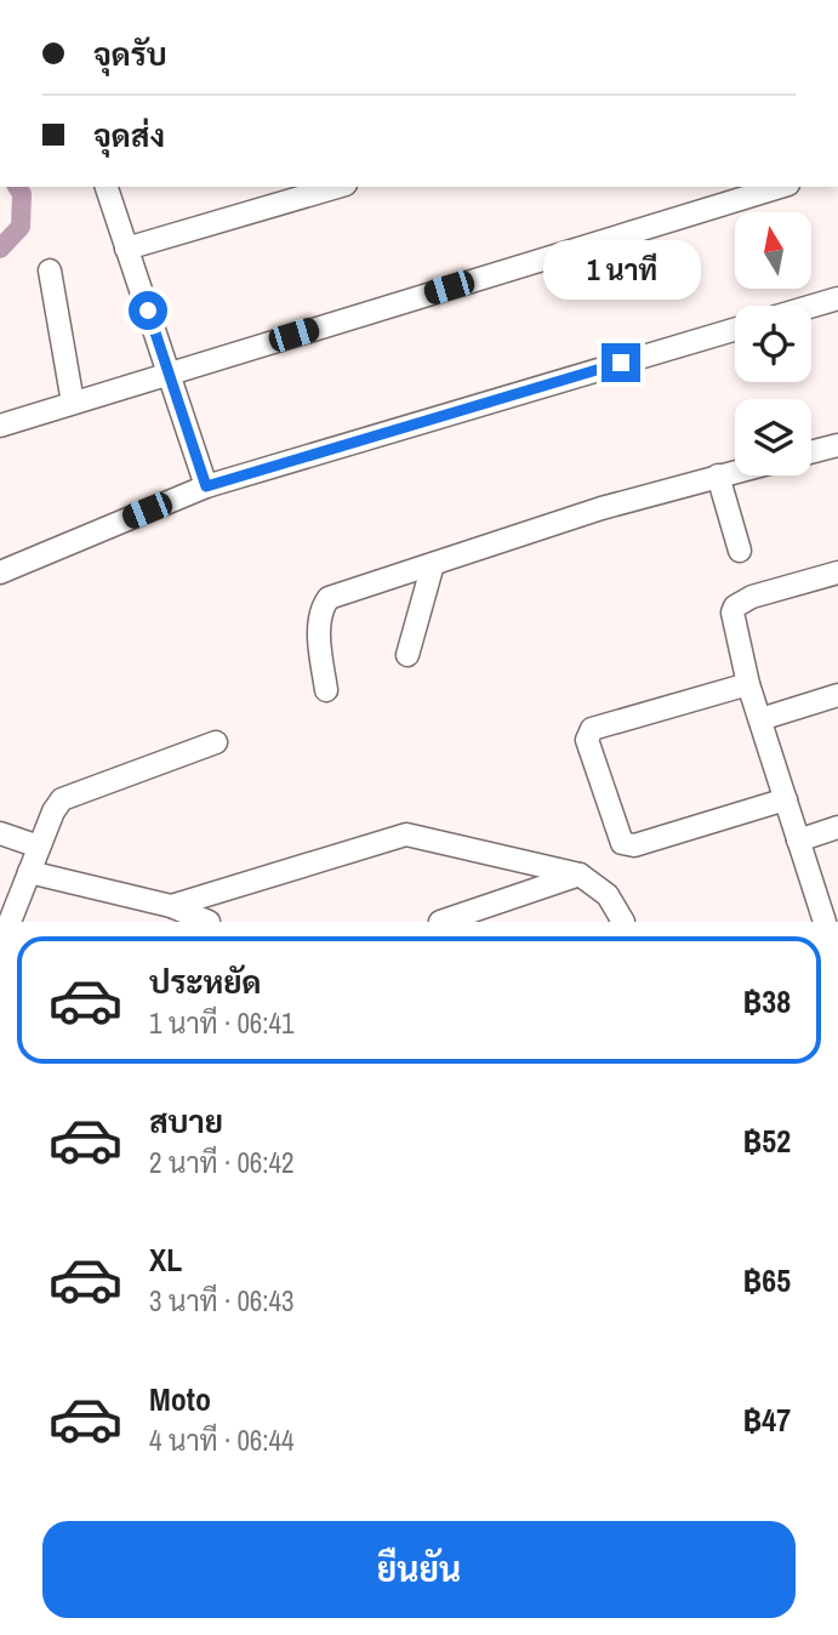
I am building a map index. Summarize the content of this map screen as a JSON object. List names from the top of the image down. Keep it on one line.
{"north":"top","page":{"banner":["จุดรับ","จุดส่ง"],"bubble":"1 นาที","list":[{"name":"ประหยัด","note":"1 นาที · 06:41","value":"฿38"},{"name":"สบาย","note":"2 นาที · 06:42","value":"฿52"},{"name":"XL","note":"3 นาที · 06:43","value":"฿65"},{"name":"Moto","note":"4 นาที · 06:44","value":"฿47"}],"buttons":"ยืนยัน"}}
